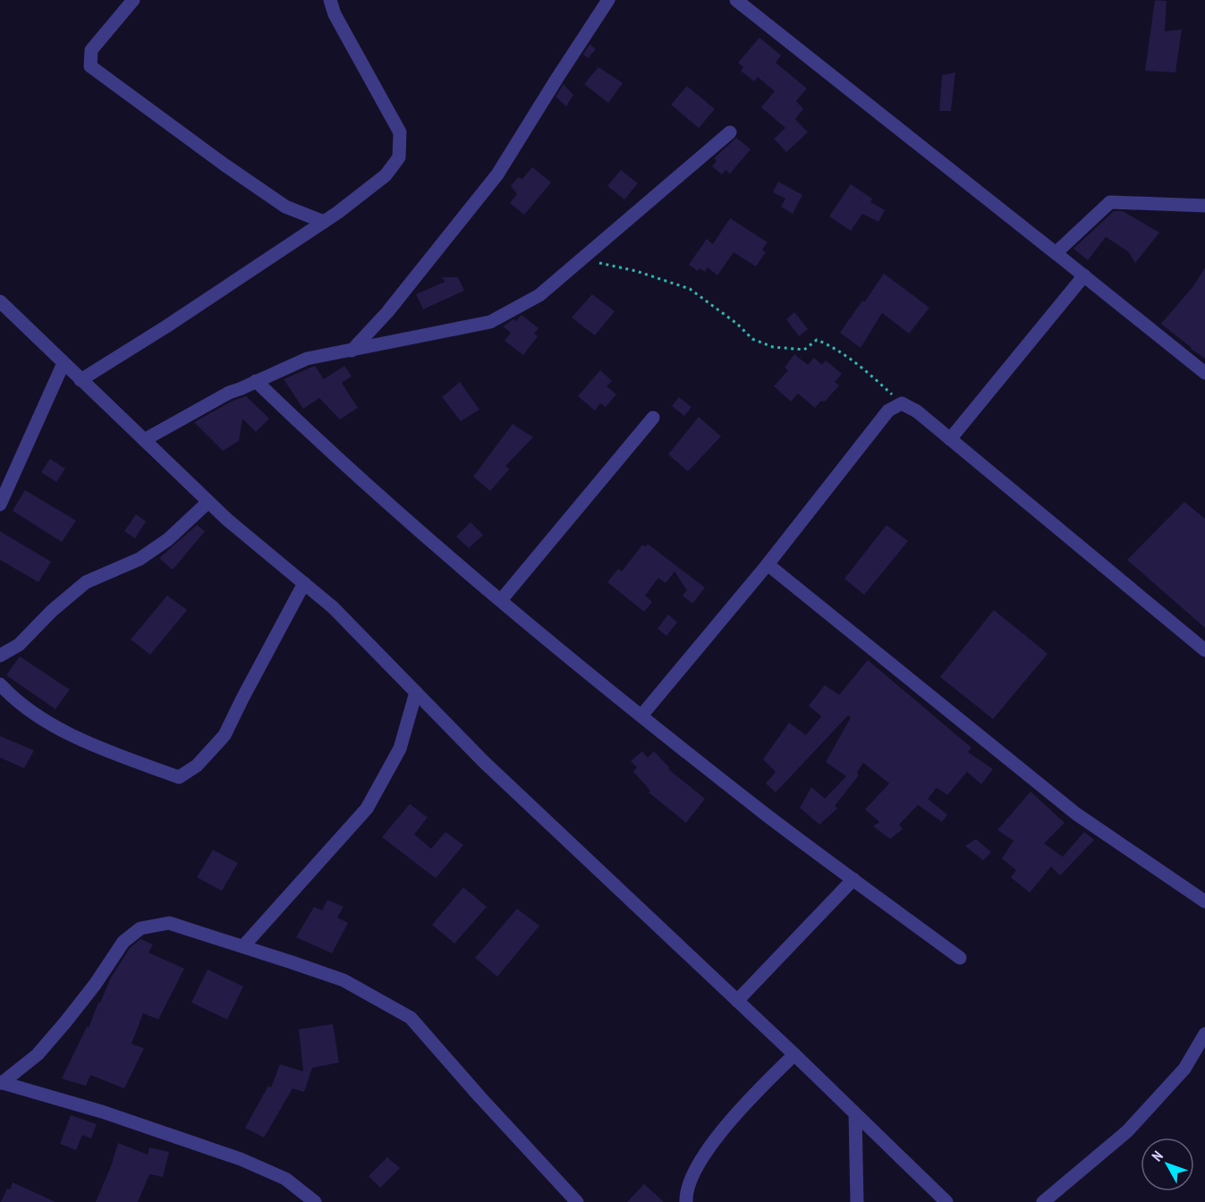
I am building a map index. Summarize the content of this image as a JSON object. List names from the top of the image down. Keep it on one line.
{"north":"top left"}
